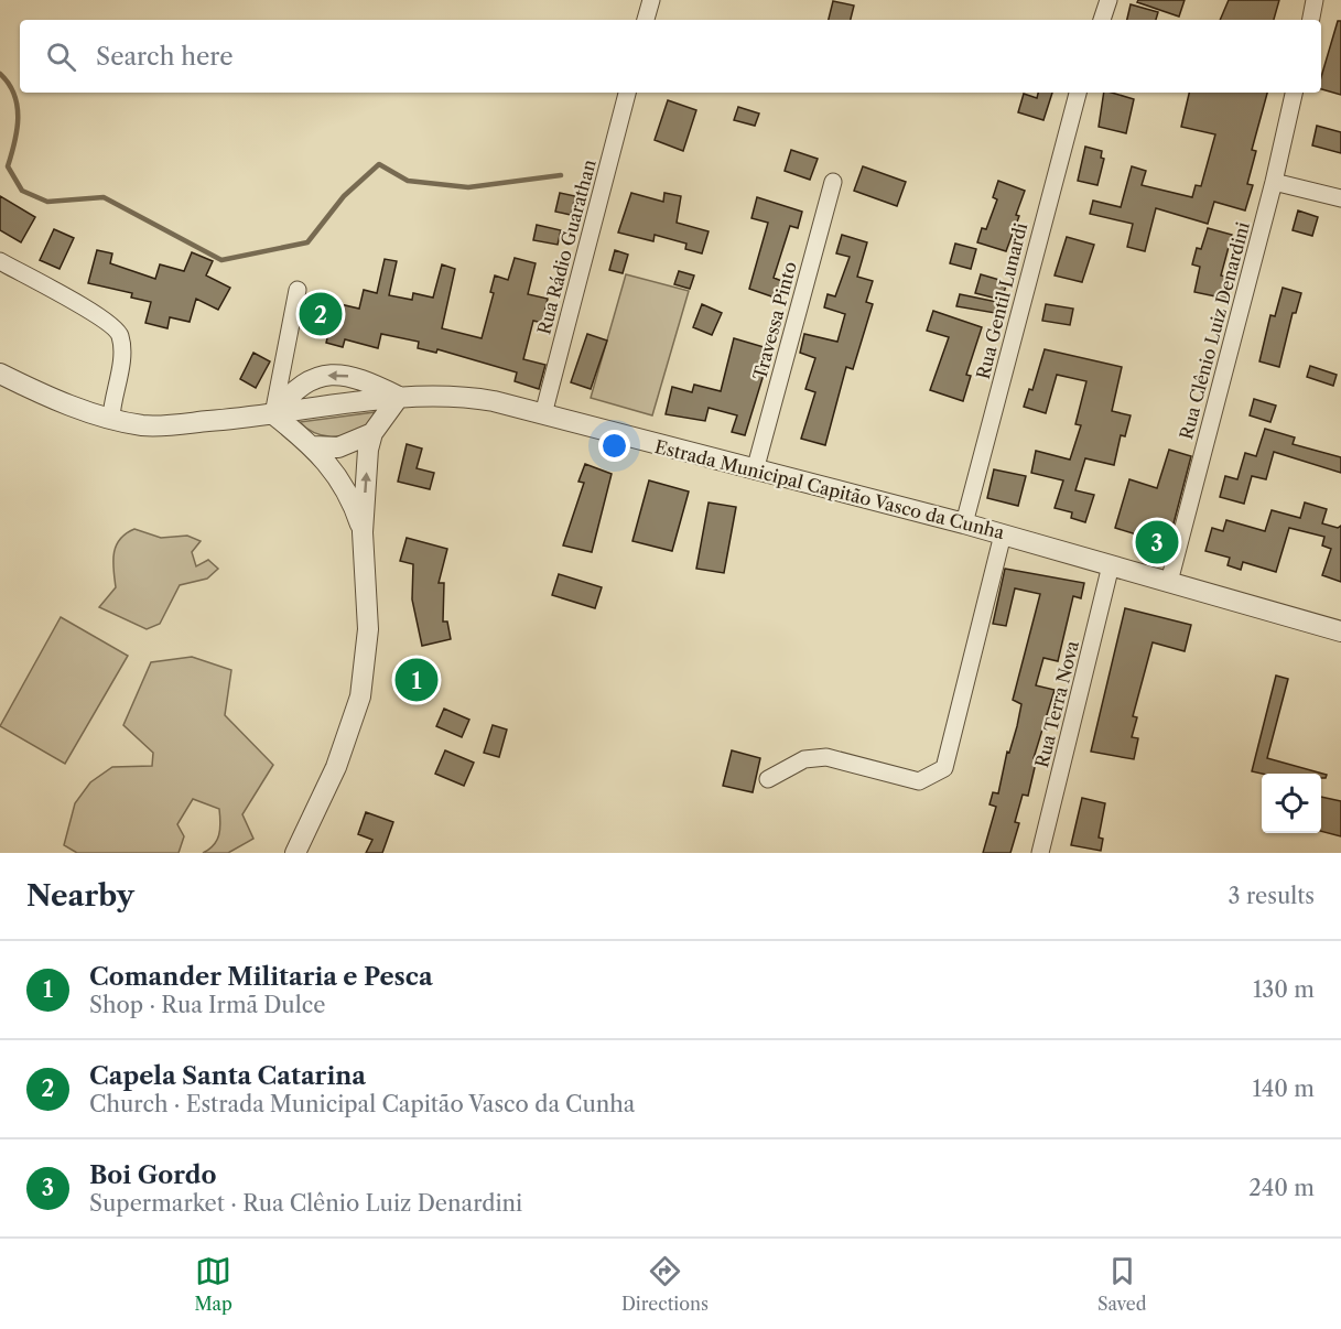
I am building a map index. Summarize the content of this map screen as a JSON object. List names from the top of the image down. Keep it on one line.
{"streets":{"street":["Rua Rádio Guarathan","Rua Gentil Lunardi","Travessa Pinto","Rua Clênio Luiz Denardini","Estrada Municipal Capitão Vasco da Cunha","Rua Terra Nova"]},"crossings":[["Rua Rádio Guarathan","Estrada Municipal Capitão Vasco da Cunha"],["Rua Gentil Lunardi","Estrada Municipal Capitão Vasco da Cunha"],["Travessa Pinto","Estrada Municipal Capitão Vasco da Cunha"],["Rua Clênio Luiz Denardini","Estrada Municipal Capitão Vasco da Cunha"],["Estrada Municipal Capitão Vasco da Cunha","Rua Terra Nova"]],"page":{"search":"Search here","pins":["2","3","1"],"heading":["Nearby","3 results"],"list":[{"mark":"1","name":"Comander Militaria e Pesca","note":"Shop · Rua Irmã Dulce","value":"130 m"},{"mark":"2","name":"Capela Santa Catarina","note":"Church · Estrada Municipal Capitão Vasco da Cunha","value":"140 m"},{"mark":"3","name":"Boi Gordo","note":"Supermarket · Rua Clênio Luiz Denardini","value":"240 m"}],"nav":["Map","Directions","Saved"]}}
